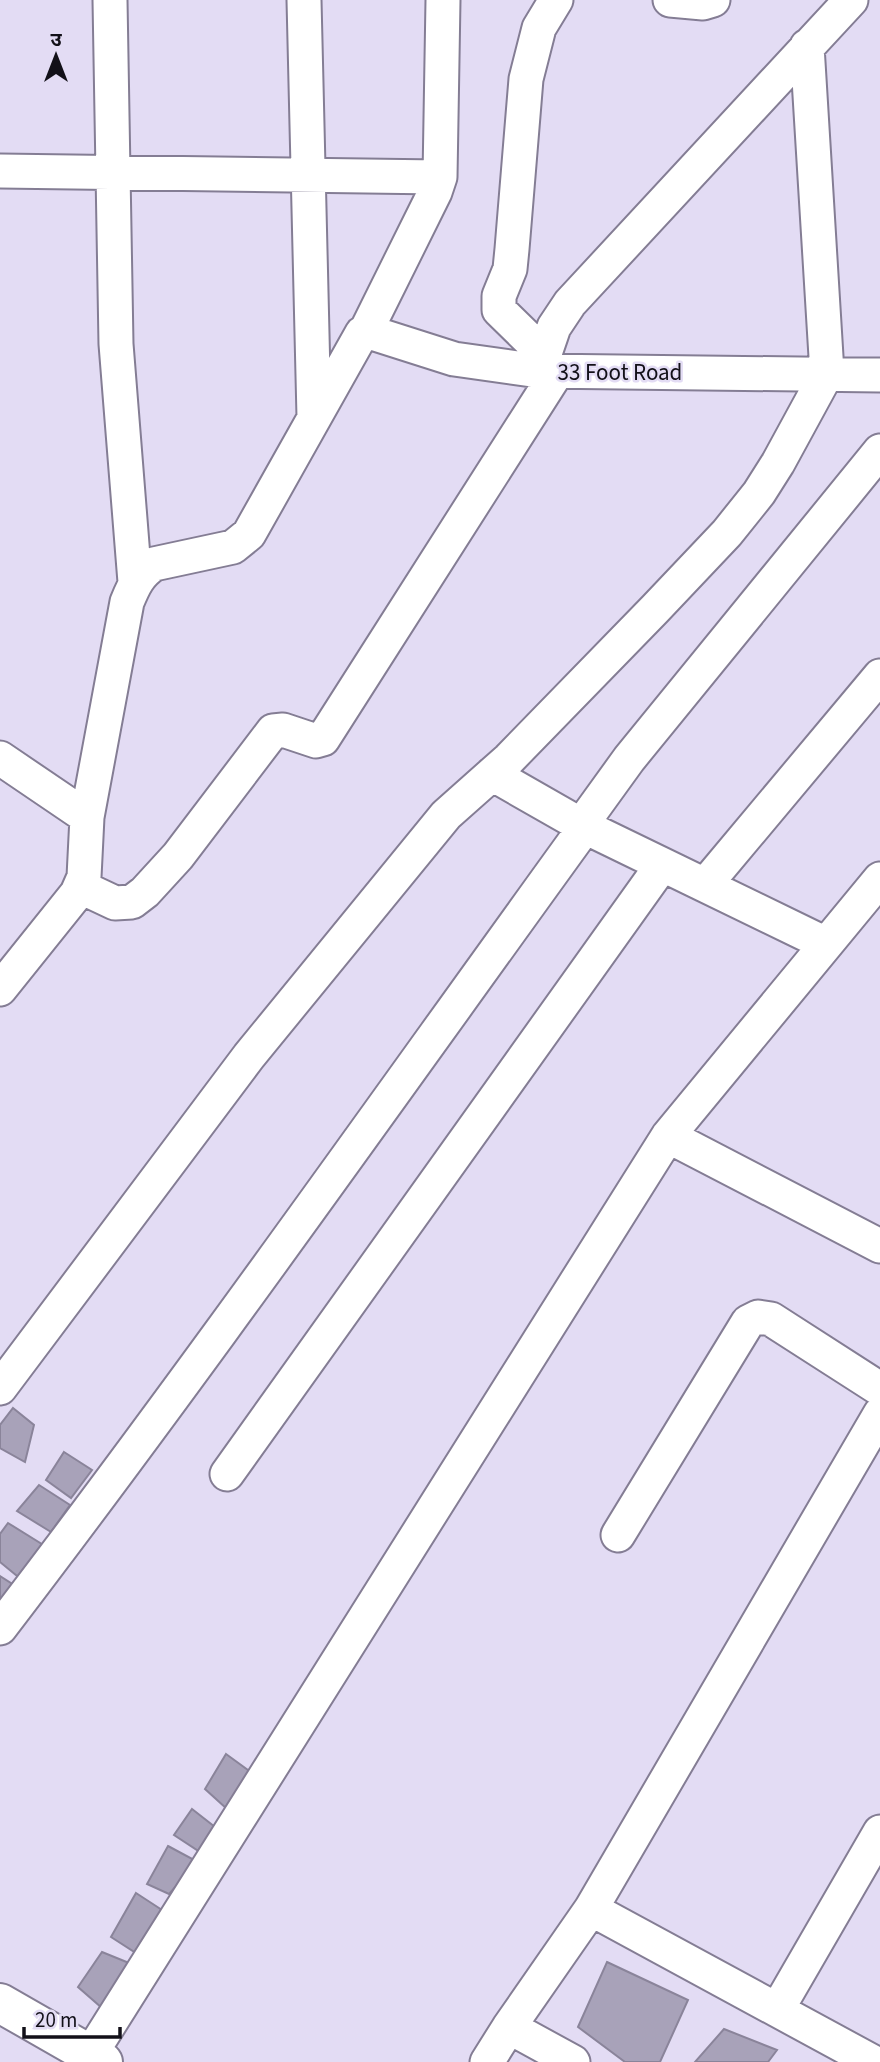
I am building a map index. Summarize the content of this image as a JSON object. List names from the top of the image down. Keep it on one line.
{"streets":{"street":["33 Foot Road"]},"scale_bar":"20 m","north":"top"}
